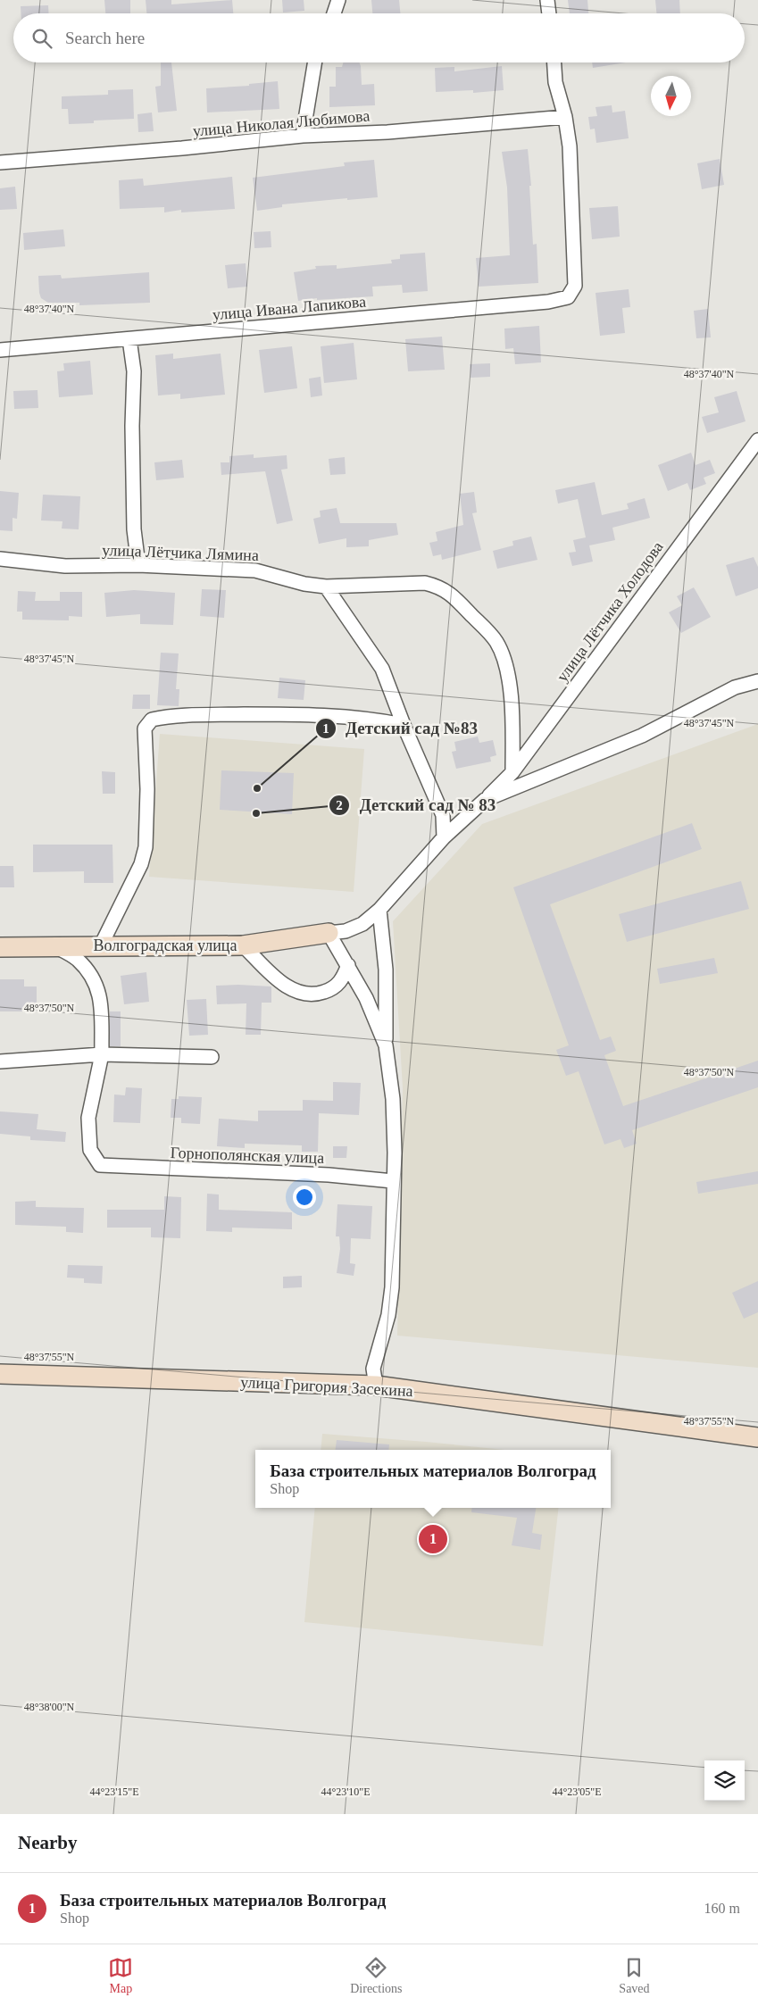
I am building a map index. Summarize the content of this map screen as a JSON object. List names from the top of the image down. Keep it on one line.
{"streets":{"main road":["Волгоградская улица","улица Григория Засекина"],"street":["улица Николая Любимова","улица Ивана Лапикова","улица Лётчика Лямина","улица Лётчика Холодова","Горнополянская улица"]},"crossings":[["улица Николая Любимова","улица Ивана Лапикова"],["улица Лётчика Лямина","улица Лётчика Холодова"],["улица Лётчика Холодова","Волгоградская улица"]],"places":["Детский сад №83","Детский сад № 83"],"north":"bottom","page":{"search":"Search here","popup":["База строительных материалов Волгоград","Shop"],"pins":"1","heading":"Nearby","list":[{"mark":"1","name":"База строительных материалов Волгоград","note":"Shop","value":"160 m"}],"nav":["Map","Directions","Saved"]},"coordinates":["48°37'40\"N","48°37'45\"N","48°37'50\"N","48°37'55\"N","48°38'00\"N","44°23'15\"E","44°23'10\"E","44°23'05\"E"]}
